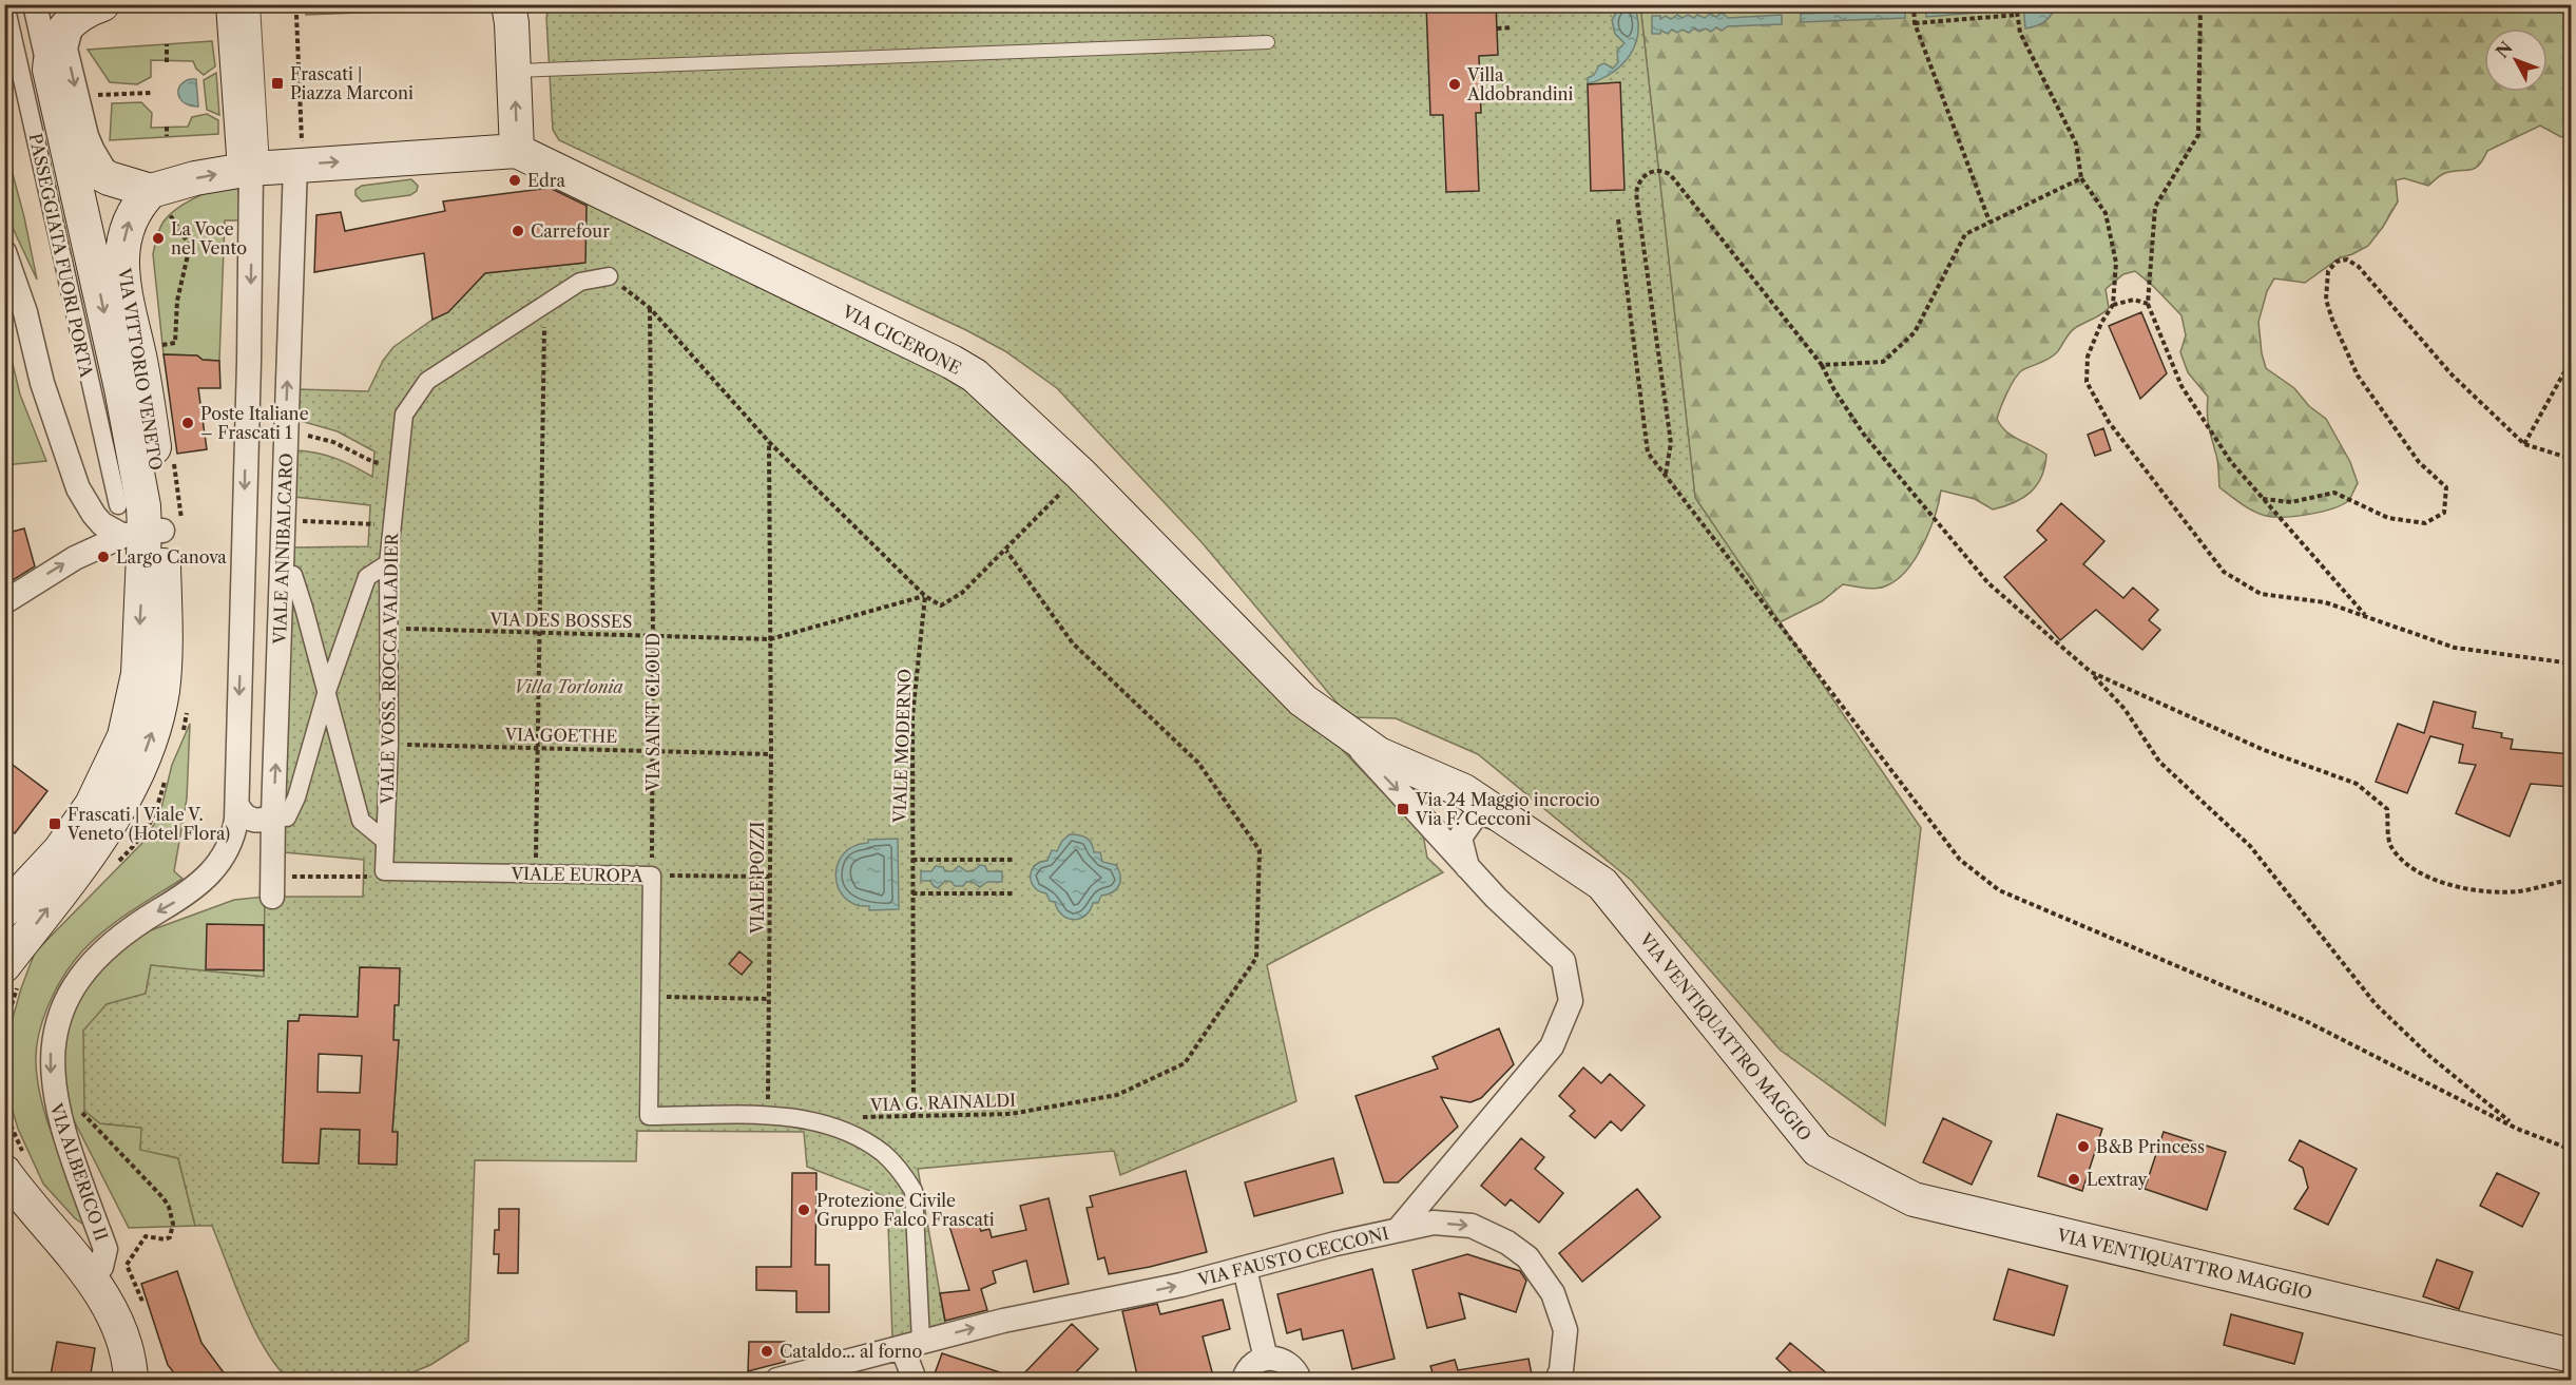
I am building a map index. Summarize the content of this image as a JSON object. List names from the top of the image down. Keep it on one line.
{"streets":{"main road":["VIA CICERONE","VIA VITTORIO VENETO","VIA VENTIQUATTRO MAGGIO"],"street":["PASSEGGIATA FUORI PORTA","VIALE ANNIBALCARO","VIALE VOSS. ROCCA VALADIER","VIALE EUROPA","VIA ALBERICO II","VIA FAUSTO CECCONI"],"path":["VIA DES BOSSES","VIA SAINT CLOUD","VIA GOETHE","VIALE MODERNO","VIALE POZZI","VIA G. RAINALDI"]},"crossings":[["VIA CICERONE","VIA VENTIQUATTRO MAGGIO"],["VIA DES BOSSES","VIALE VOSS. ROCCA VALADIER"],["VIA DES BOSSES","VIA SAINT CLOUD"],["VIA DES BOSSES","VIALE MODERNO"],["VIA DES BOSSES","VIALE POZZI"],["VIALE VOSS. ROCCA VALADIER","VIA GOETHE"],["VIALE VOSS. ROCCA VALADIER","VIALE EUROPA"],["VIA SAINT CLOUD","VIA GOETHE"],["VIA SAINT CLOUD","VIALE EUROPA"],["VIA GOETHE","VIALE POZZI"],["VIALE MODERNO","VIA G. RAINALDI"],["VIALE EUROPA","VIALE POZZI"],["VIA VENTIQUATTRO MAGGIO","VIA FAUSTO CECCONI"]],"one_way":["VIA ALBERICO II","VIA FAUSTO CECCONI"],"parks":["Villa Torlonia"],"places":{"transit":["Frascati | Piazza Marconi","Via 24 Maggio incrocio Via F. Cecconi","Frascati | Viale V. Veneto (Hotel Flora)"],"other":["Villa Aldobrandini","Edra","Carrefour","La Voce nel Vento","Poste Italiane – Frascati 1","Largo Canova","B&B Princess","Lextray","Protezione Civile Gruppo Falco Frascati","Cataldo... al forno"]},"north":"top left"}
